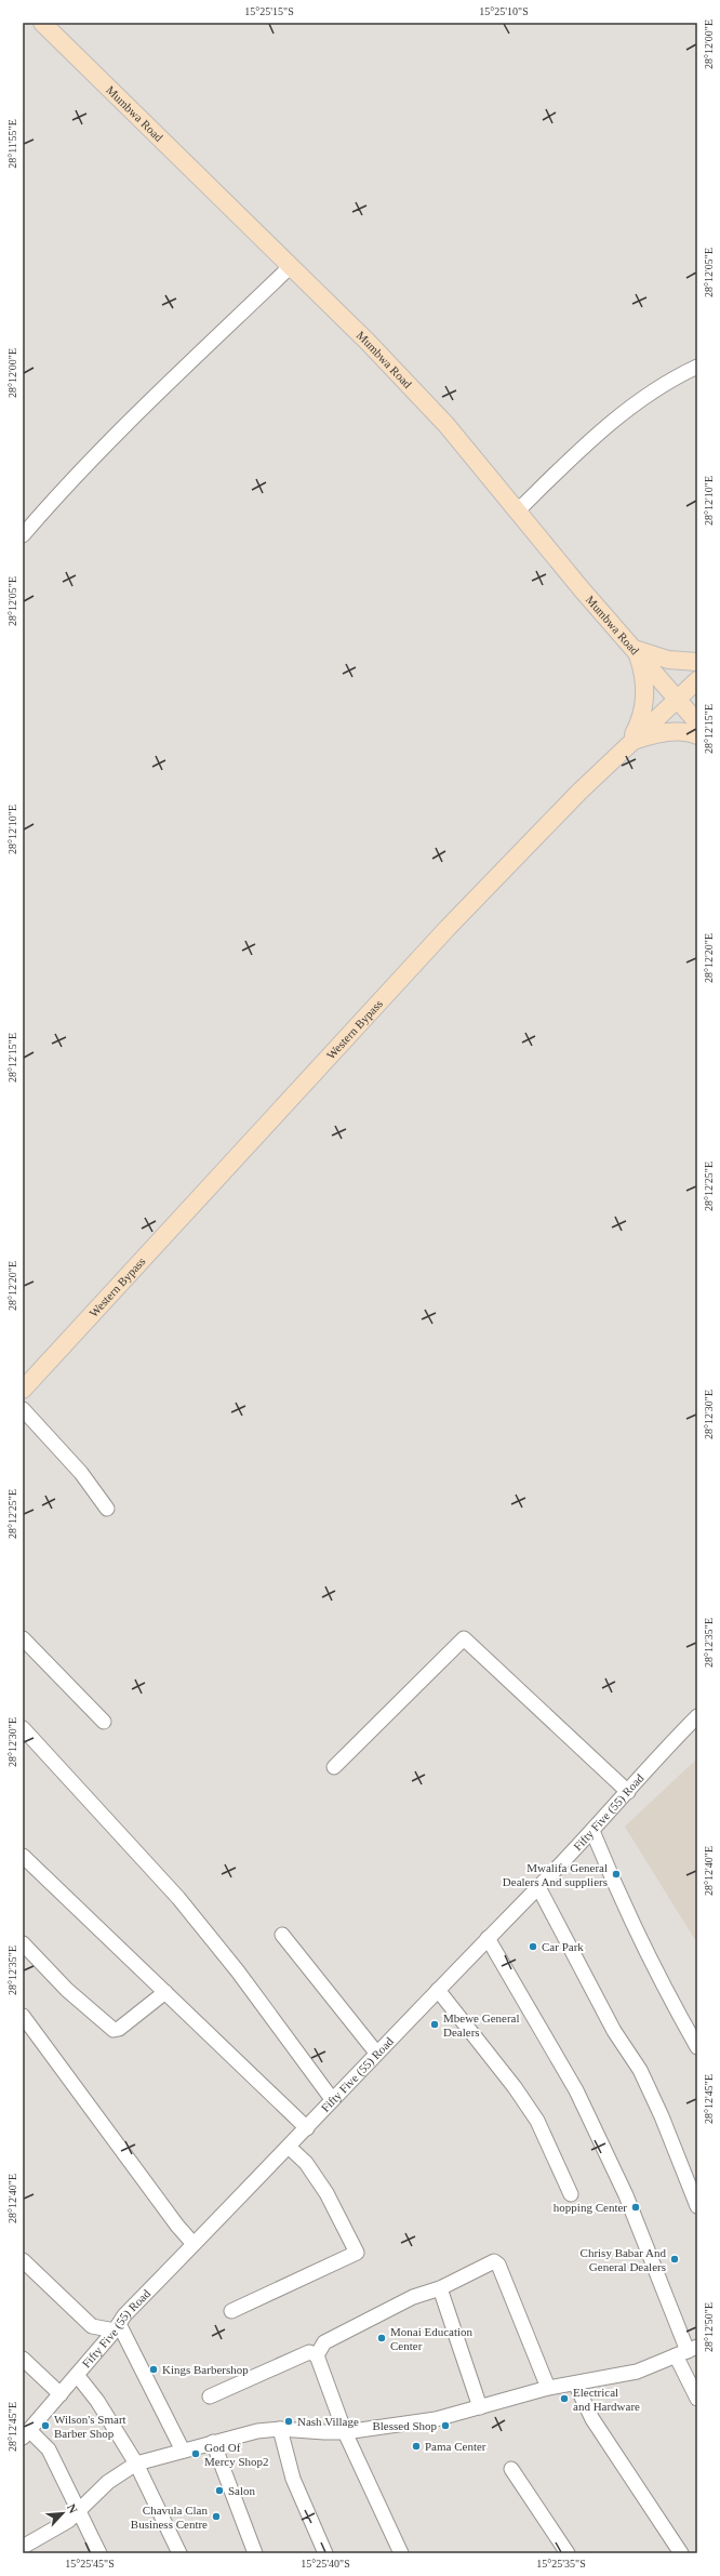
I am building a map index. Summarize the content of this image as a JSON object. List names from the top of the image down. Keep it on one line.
{"streets":{"main road":["Mumbwa Road","Western Bypass"],"street":["Fifty Five (55) Road"]},"crossings":[["Mumbwa Road","Western Bypass"]],"places":["Mwalifa General Dealers And suppliers","Car Park","Mbewe General Dealers","hopping Center","Chrisy Babar And General Dealers","Monai Education Center","Kings Barbershop","Electrical and Hardware","Nash Village","Wilson's Smart Barber Shop","Blessed Shop","Pama Center","God Of Mercy Shop2","Salon","Chavula Clan Business Centre"],"north":"top right","coordinates":["15°25'15\"S","15°25'10\"S","28°12'00\"E","28°11'55\"E","28°12'05\"E","28°12'10\"E","28°12'15\"E","28°12'20\"E","28°12'25\"E","28°12'30\"E","28°12'35\"E","28°12'40\"E","28°12'45\"E","28°12'50\"E","15°25'45\"S","15°25'40\"S","15°25'35\"S"]}
